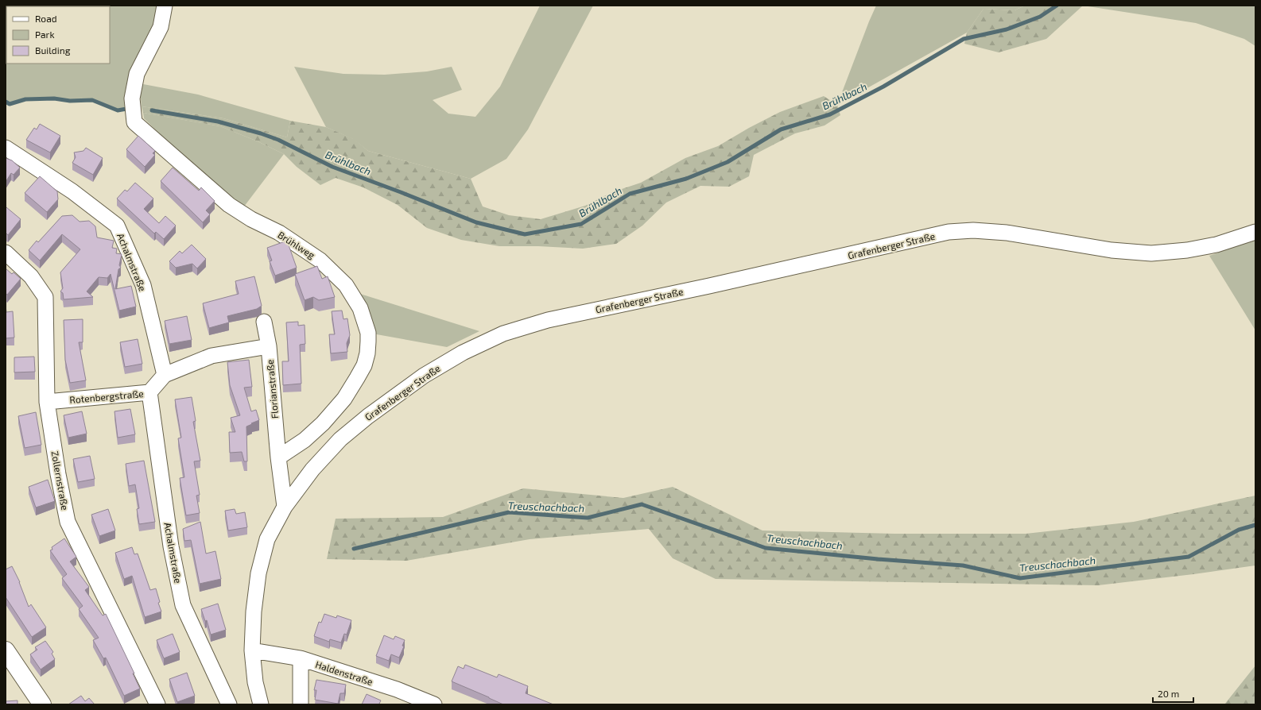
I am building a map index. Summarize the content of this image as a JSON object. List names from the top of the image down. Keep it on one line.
{"streets":{"street":["Brühlweg","Grafenberger Straße","Achalmstraße","Florianstraße","Rotenbergstraße","Zollernstraße","Haldenstraße"]},"crossings":[["Brühlweg","Florianstraße"],["Grafenberger Straße","Haldenstraße"],["Achalmstraße","Rotenbergstraße"],["Florianstraße","Rotenbergstraße"],["Rotenbergstraße","Zollernstraße"]],"water":["Brühlbach","Treuschachbach"],"legend":["Road","Park","Building"],"scale_bar":"20 m"}
